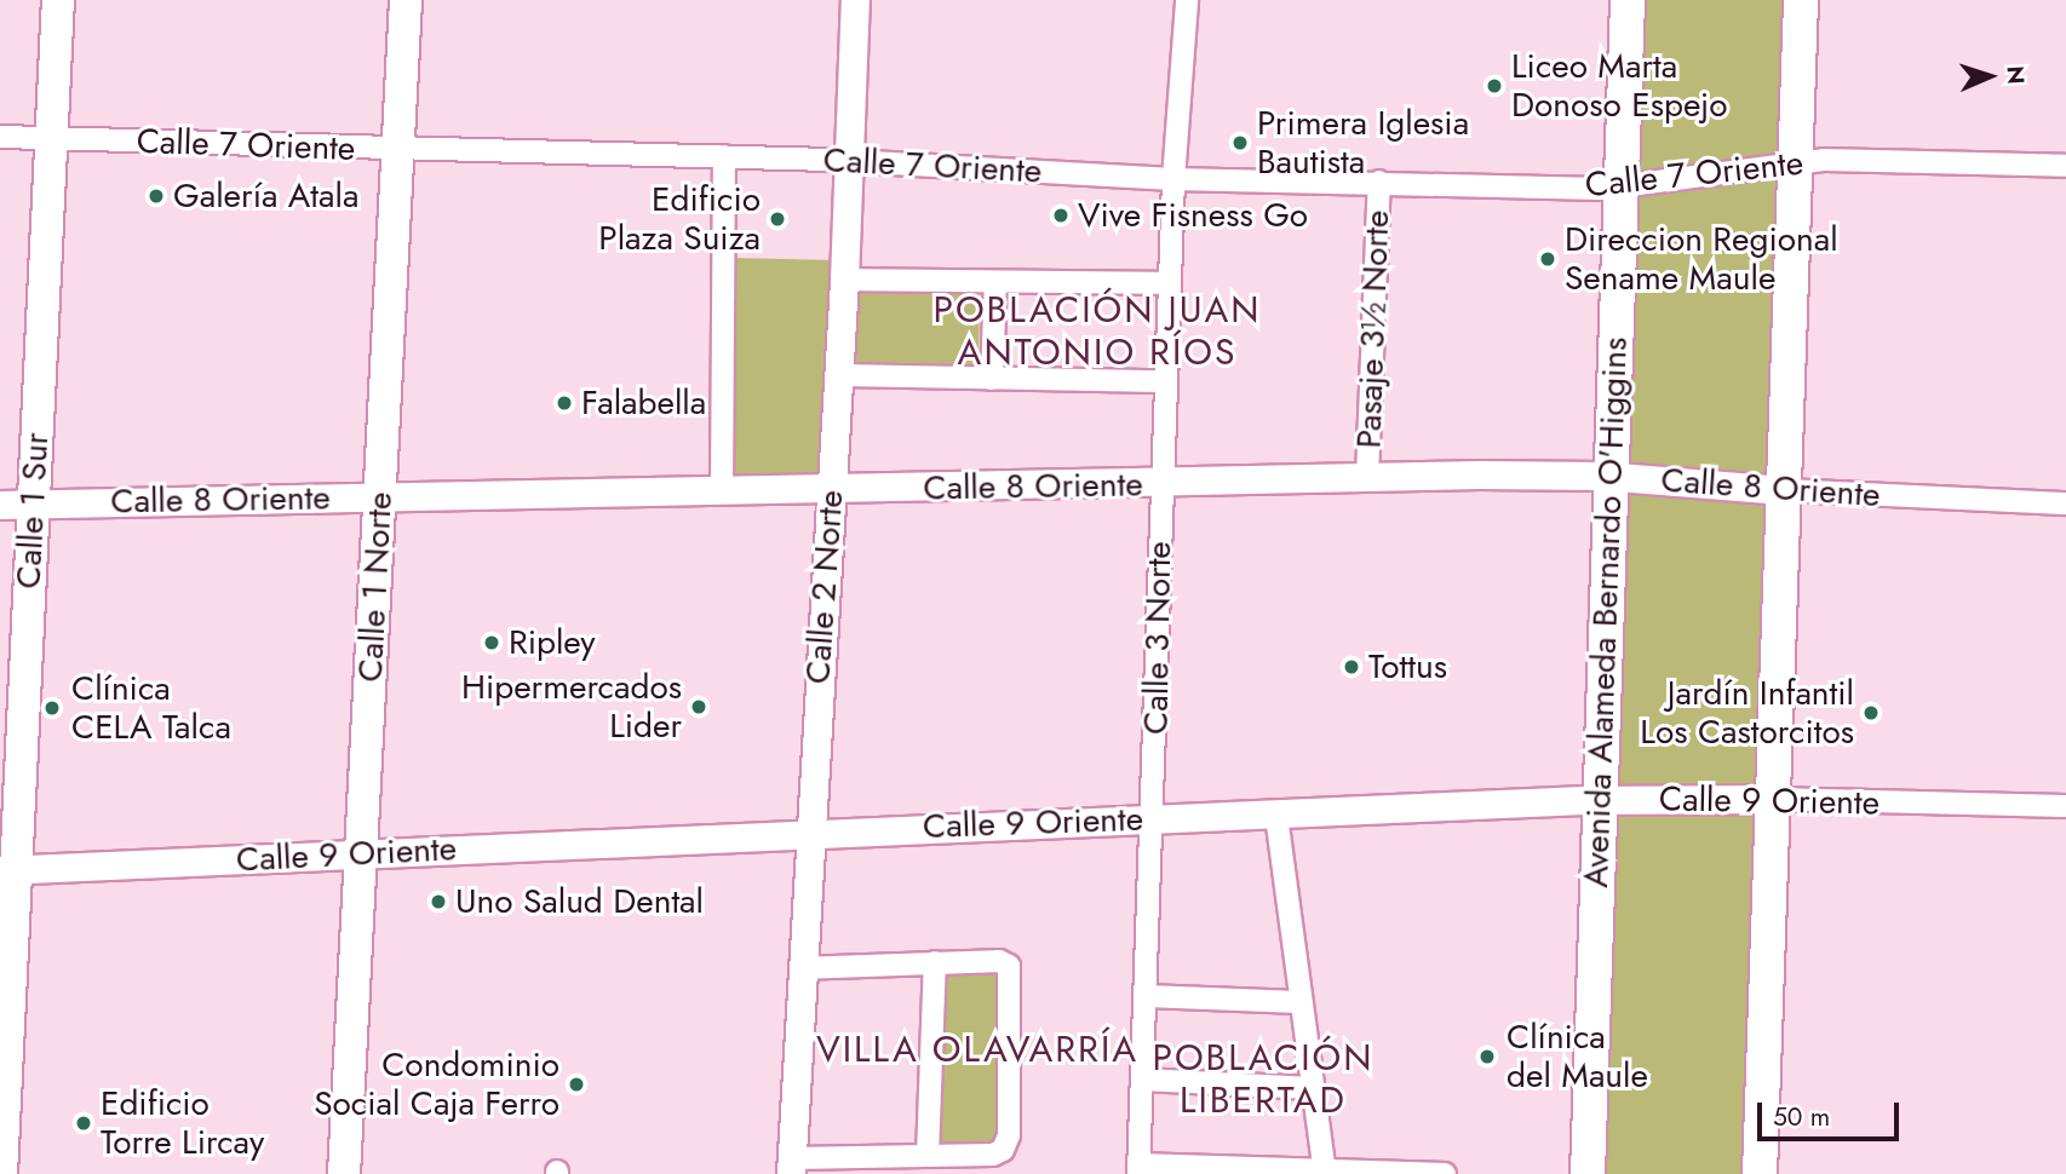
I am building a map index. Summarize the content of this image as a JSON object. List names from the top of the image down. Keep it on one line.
{"streets":{"main road":["Calle 1 Sur","Calle 1 Norte","Avenida Alameda Bernardo O'Higgins"],"street":["Calle 7 Oriente","Pasaje 3½ Norte","Calle 8 Oriente","Calle 2 Norte","Calle 3 Norte","Calle 9 Oriente"]},"crossings":[["Calle 7 Oriente","Pasaje 3½ Norte"],["Calle 7 Oriente","Calle 1 Sur"],["Calle 7 Oriente","Calle 1 Norte"],["Calle 7 Oriente","Calle 2 Norte"],["Calle 7 Oriente","Avenida Alameda Bernardo O'Higgins"],["Calle 7 Oriente","Calle 3 Norte"],["Pasaje 3½ Norte","Calle 8 Oriente"],["Calle 8 Oriente","Calle 1 Sur"],["Calle 8 Oriente","Calle 1 Norte"],["Calle 8 Oriente","Calle 2 Norte"],["Calle 8 Oriente","Avenida Alameda Bernardo O'Higgins"],["Calle 8 Oriente","Calle 3 Norte"],["Calle 1 Sur","Calle 9 Oriente"],["Calle 1 Norte","Calle 9 Oriente"],["Calle 2 Norte","Calle 9 Oriente"],["Avenida Alameda Bernardo O'Higgins","Calle 9 Oriente"],["Calle 3 Norte","Calle 9 Oriente"]],"districts":["POBLACIÓN JUAN ANTONIO RÍOS","VILLA OLAVARRÍA","POBLACIÓN LIBERTAD"],"places":["Liceo Marta Donoso Espejo","Primera Iglesia Bautista","Galería Atala","Vive Fisness Go","Edificio Plaza Suiza","Direccion Regional Sename Maule","Falabella","Ripley","Tottus","Hipermercados Lider","Clínica CELA Talca","Jardín Infantil Los Castorcitos","Uno Salud Dental","Clínica del Maule","Condominio Social Caja Ferro","Edificio Torre Lircay"],"scale_bar":"50 m","north":"right"}
